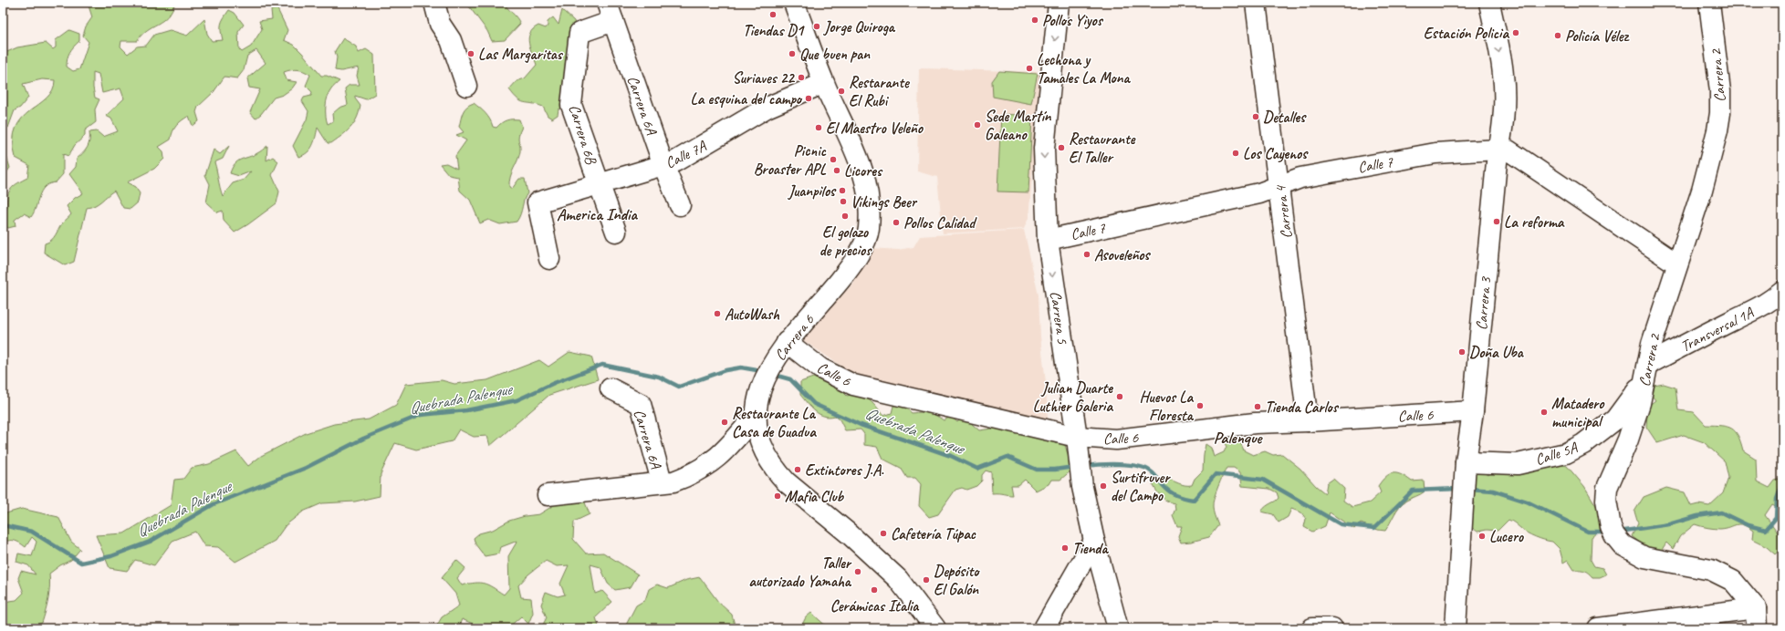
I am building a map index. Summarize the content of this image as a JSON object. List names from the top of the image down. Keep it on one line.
{"streets":{"street":["Carrera 2","Carrera 6A","Carrera 6B","Calle 7A","Calle 7","Carrera 4","Carrera 3","Carrera 5","Transversal 1A","Carrera 6","Calle 6","Calle 5A"]},"crossings":[["Carrera 2","Calle 7"],["Carrera 2","Transversal 1A"],["Carrera 2","Calle 5A"],["Carrera 6A","Carrera 6B"],["Carrera 6A","Calle 7A"],["Carrera 6B","Calle 7A"],["Calle 7A","Carrera 6"],["Calle 7","Carrera 4"],["Calle 7","Carrera 3"],["Calle 7","Carrera 5"],["Carrera 4","Calle 6"],["Carrera 3","Calle 6"],["Carrera 3","Calle 5A"],["Carrera 5","Calle 6"],["Transversal 1A","Calle 5A"],["Carrera 6","Calle 6"]],"one_way":["Carrera 5"],"districts":["America India","Palenque"],"water":["Quebrada Palenque"],"places":["Tiendas D1","Pollos Yiyos","Jorge Quiroga","Estación Policia","Policía Vélez","Las Margaritas","Que buen pan","Lechona y Tamales La Mona","Suriaves 22","Restarante El Rubi","La esquina del campo","Detalles","Sede Martín Galeano","El Maestro Veleño","Restaurante El Taller","Los Cayenos","Picnic Broaster APL","Licores","Juanpilos","Vikings Beer","El golazo de precios","La reforma","Pollos Calidad","Asoveleños","AutoWash","Doña Uba","Julian Duarte Luthier Galeria","Huevos La Floresta","Tienda Carlos","Matadero municipal","Restaurante La Casa de Guadua","Extintores J.A.","Surtifruver del Campo","Mafia Club","Cafetería Túpac","Lucero","Tienda","Taller autorizado Yamaha","Depósito El Galón","Cerámicas Italia"]}
